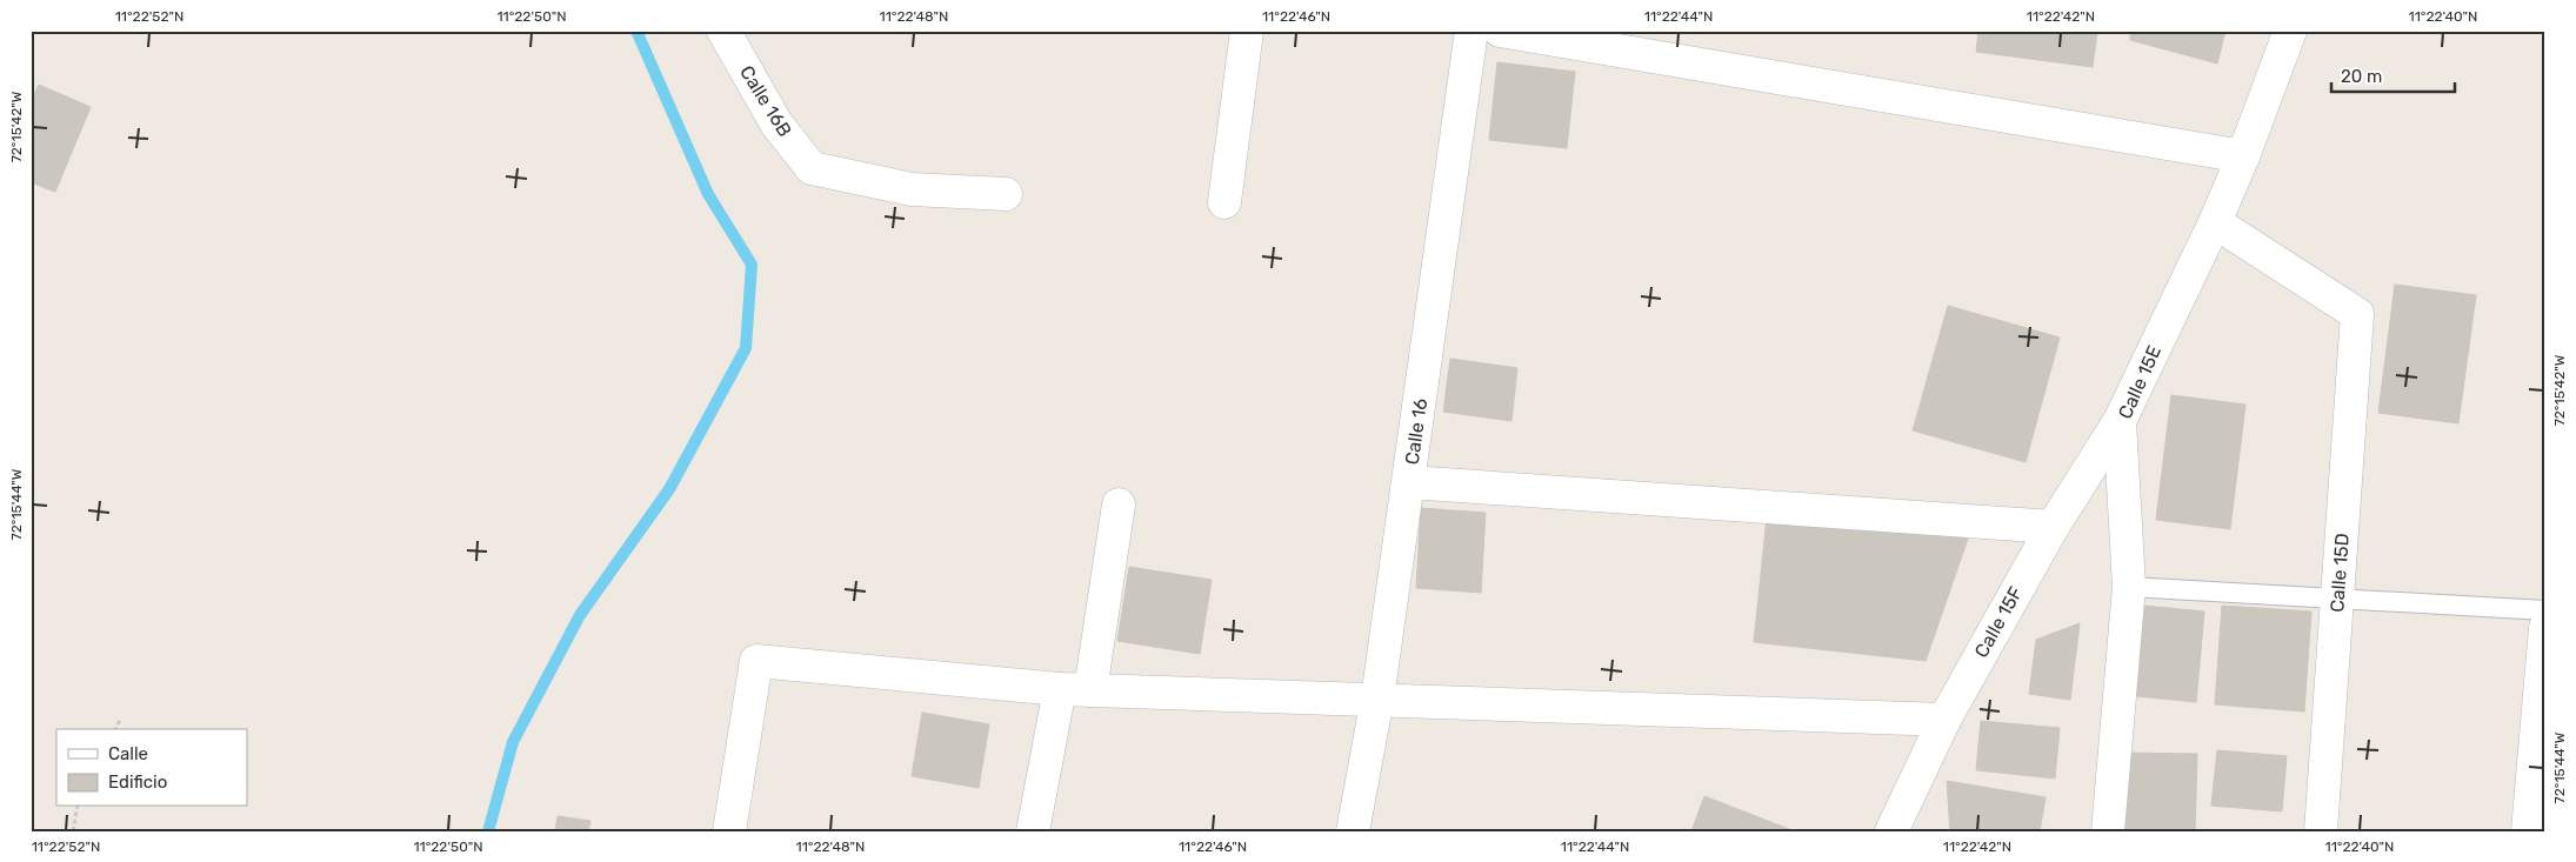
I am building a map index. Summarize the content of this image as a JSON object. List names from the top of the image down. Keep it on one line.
{"streets":{"street":["Calle 16B","Calle 15E","Calle 16","Calle 15D","Calle 15F"]},"crossings":[["Calle 15E","Calle 15D"],["Calle 15E","Calle 15F"]],"legend":["Calle","Edificio"],"scale_bar":"20 m","coordinates":["11°22'52\"N","11°22'50\"N","11°22'48\"N","11°22'46\"N","11°22'44\"N","11°22'42\"N","11°22'40\"N","72°15'42\"W","72°15'44\"W"]}
